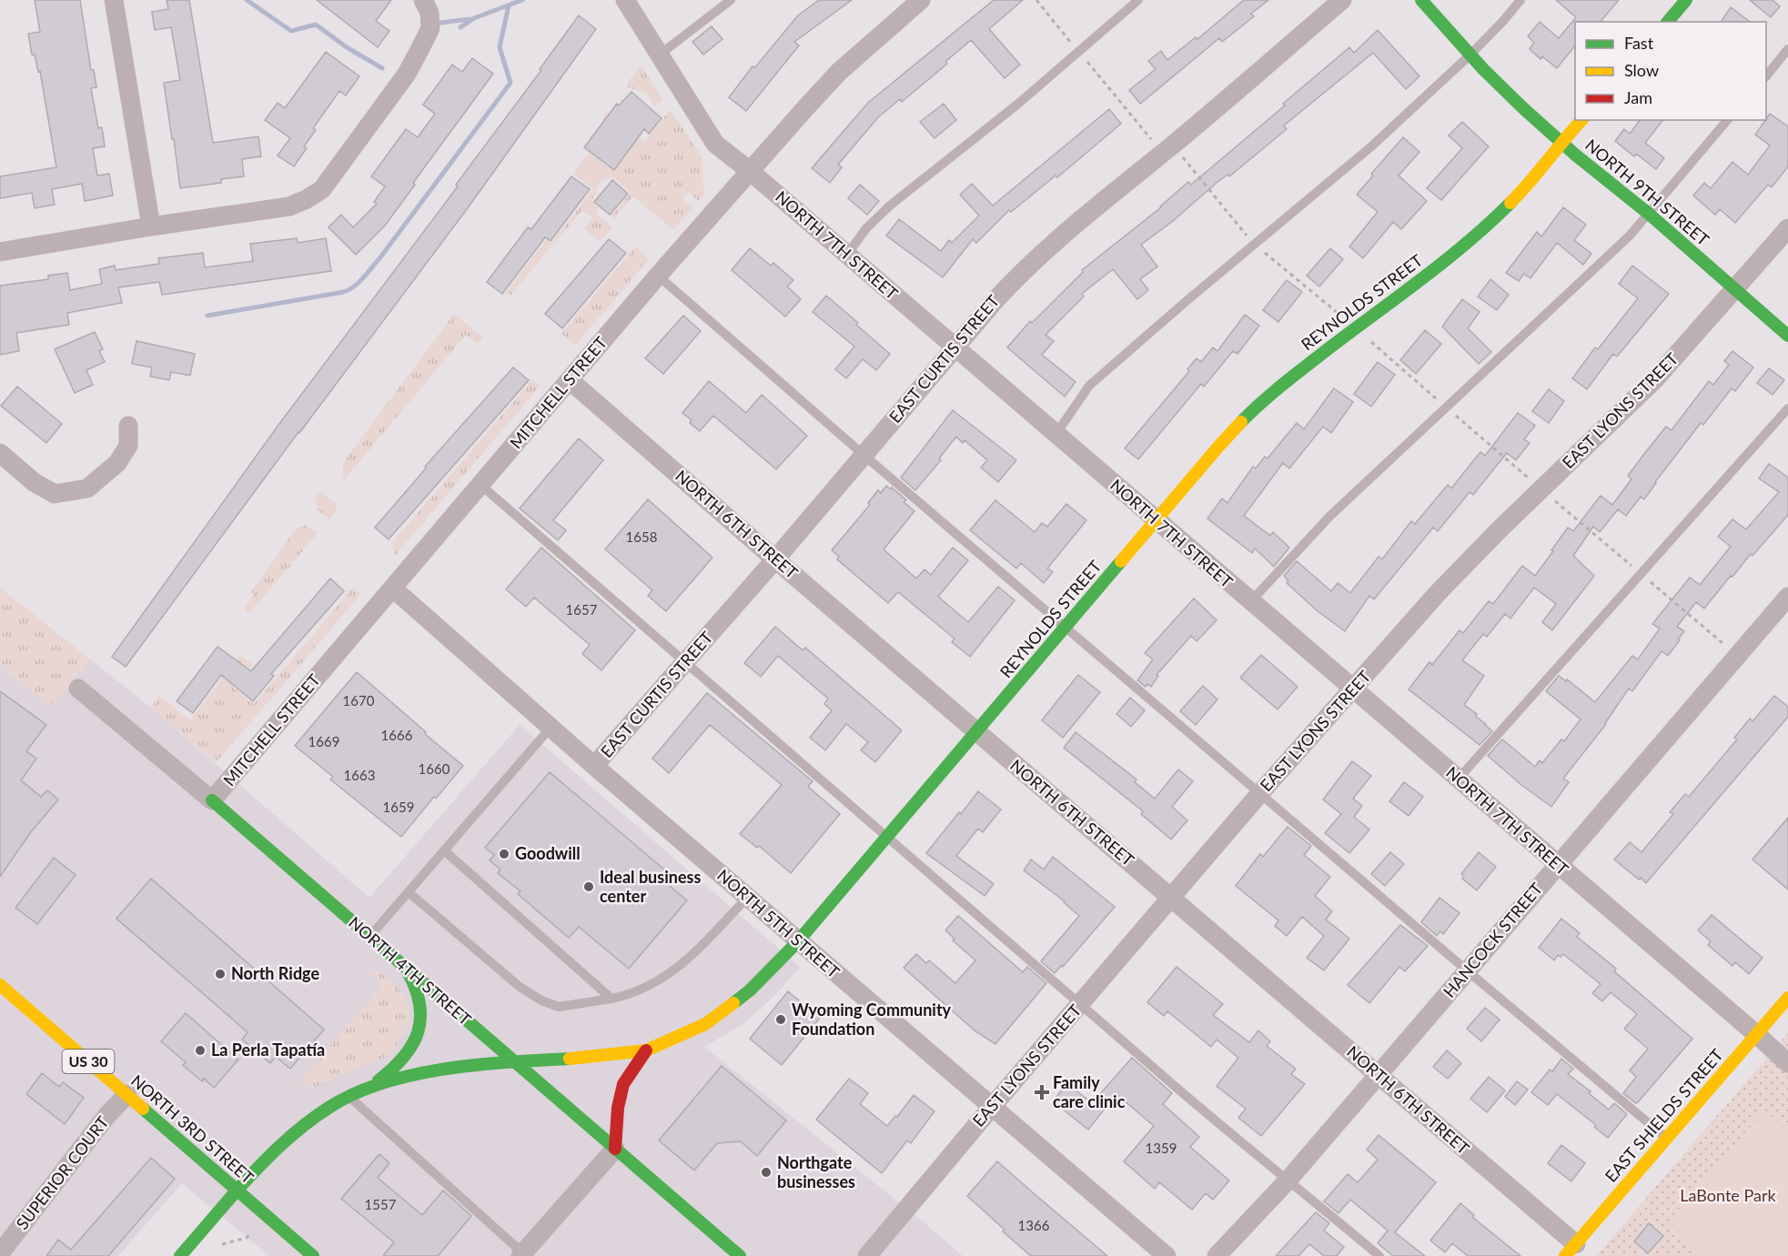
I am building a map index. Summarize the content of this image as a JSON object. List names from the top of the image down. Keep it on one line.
{"streets":{"main road":["NORTH 9TH STREET","REYNOLDS STREET","NORTH 4TH STREET","US 30","EAST SHIELDS STREET","NORTH 3RD STREET"],"street":["NORTH 7TH STREET","EAST CURTIS STREET","MITCHELL STREET","EAST LYONS STREET","NORTH 6TH STREET","NORTH 5TH STREET","HANCOCK STREET","SUPERIOR COURT"]},"crossings":[["NORTH 9TH STREET","REYNOLDS STREET"],["NORTH 9TH STREET","EAST LYONS STREET"],["NORTH 7TH STREET","REYNOLDS STREET"],["NORTH 7TH STREET","EAST CURTIS STREET"],["NORTH 7TH STREET","MITCHELL STREET"],["NORTH 7TH STREET","EAST LYONS STREET"],["NORTH 7TH STREET","HANCOCK STREET"],["NORTH 7TH STREET","EAST SHIELDS STREET"],["REYNOLDS STREET","NORTH 6TH STREET"],["REYNOLDS STREET","NORTH 5TH STREET"],["REYNOLDS STREET","NORTH 4TH STREET"],["EAST CURTIS STREET","NORTH 6TH STREET"],["EAST CURTIS STREET","NORTH 5TH STREET"],["MITCHELL STREET","NORTH 6TH STREET"],["MITCHELL STREET","NORTH 5TH STREET"],["MITCHELL STREET","NORTH 4TH STREET"],["EAST LYONS STREET","NORTH 6TH STREET"],["EAST LYONS STREET","NORTH 5TH STREET"],["NORTH 6TH STREET","HANCOCK STREET"],["NORTH 6TH STREET","EAST SHIELDS STREET"],["NORTH 3RD STREET","SUPERIOR COURT"]],"parks":["LaBonte Park"],"places":{"other":["Goodwill","Ideal business center","North Ridge","Wyoming Community Foundation","La Perla Tapatía","Northgate businesses"],"health":["Family care clinic"]},"house_numbers":["1658","1657","1670","1666","1669","1660","1663","1659","1359","1557","1366"],"legend":["Fast","Slow","Jam"]}
